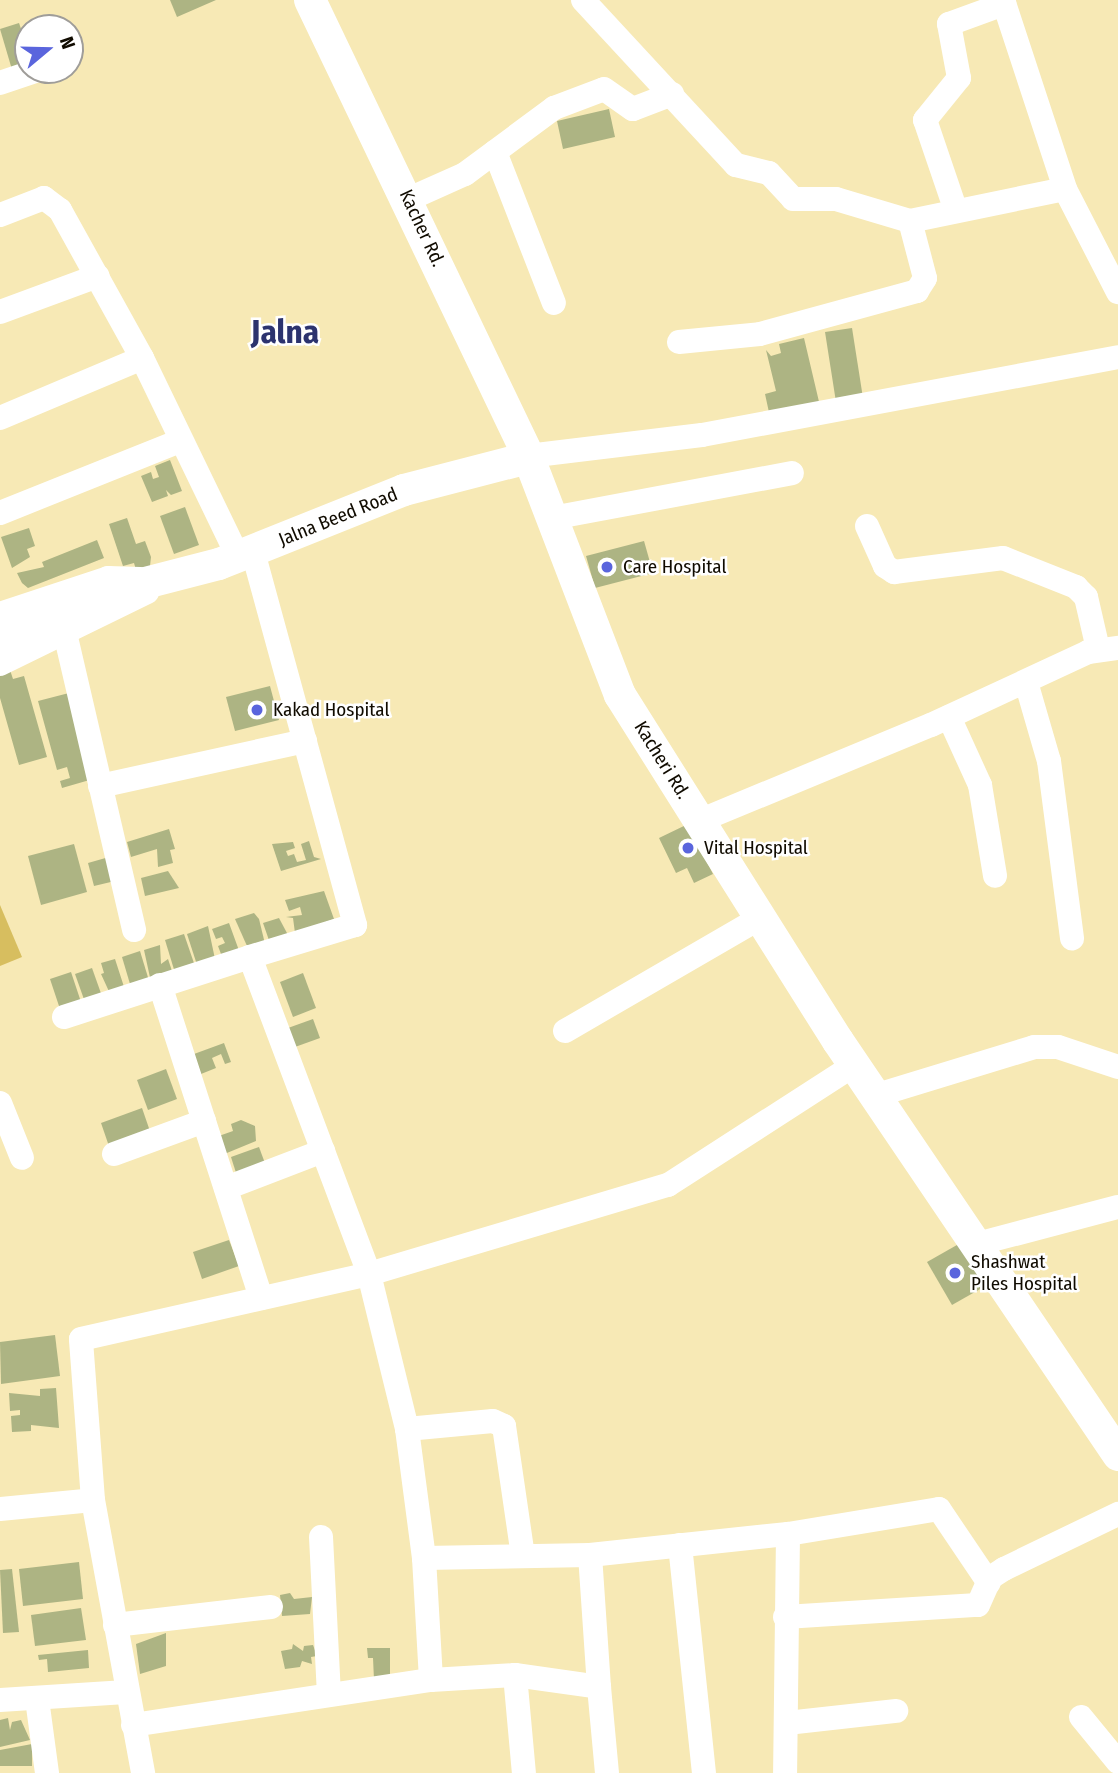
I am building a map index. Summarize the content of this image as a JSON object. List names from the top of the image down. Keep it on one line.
{"streets":{"main road":["Kacher Rd.","Jalna Beed Road","Kacheri Rd."]},"crossings":[["Kacher Rd.","Jalna Beed Road"],["Kacher Rd.","Kacheri Rd."],["Jalna Beed Road","Kacheri Rd."]],"districts":["Jalna"],"places":["Care Hospital","Kakad Hospital","Vital Hospital","Shashwat Piles Hospital"],"north":"right"}
